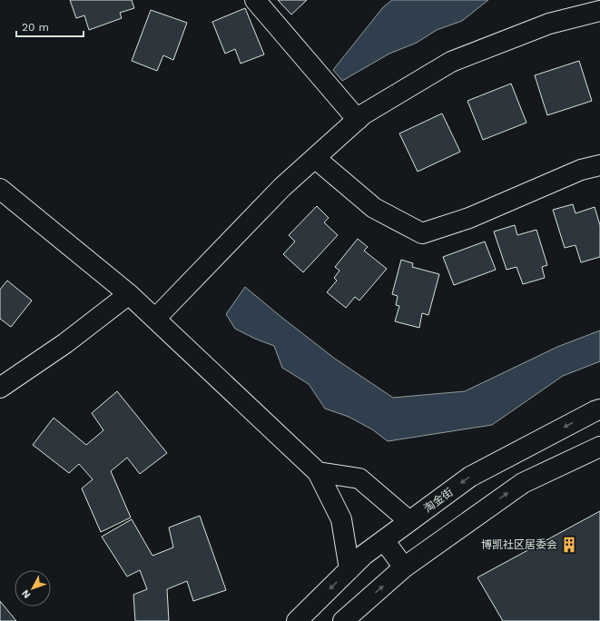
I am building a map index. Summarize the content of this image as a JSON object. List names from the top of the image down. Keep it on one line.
{"streets":{"street":["淘金街"]},"places":{"building":["博凯社区居委会"]},"scale_bar":"20 m","north":"bottom left"}
